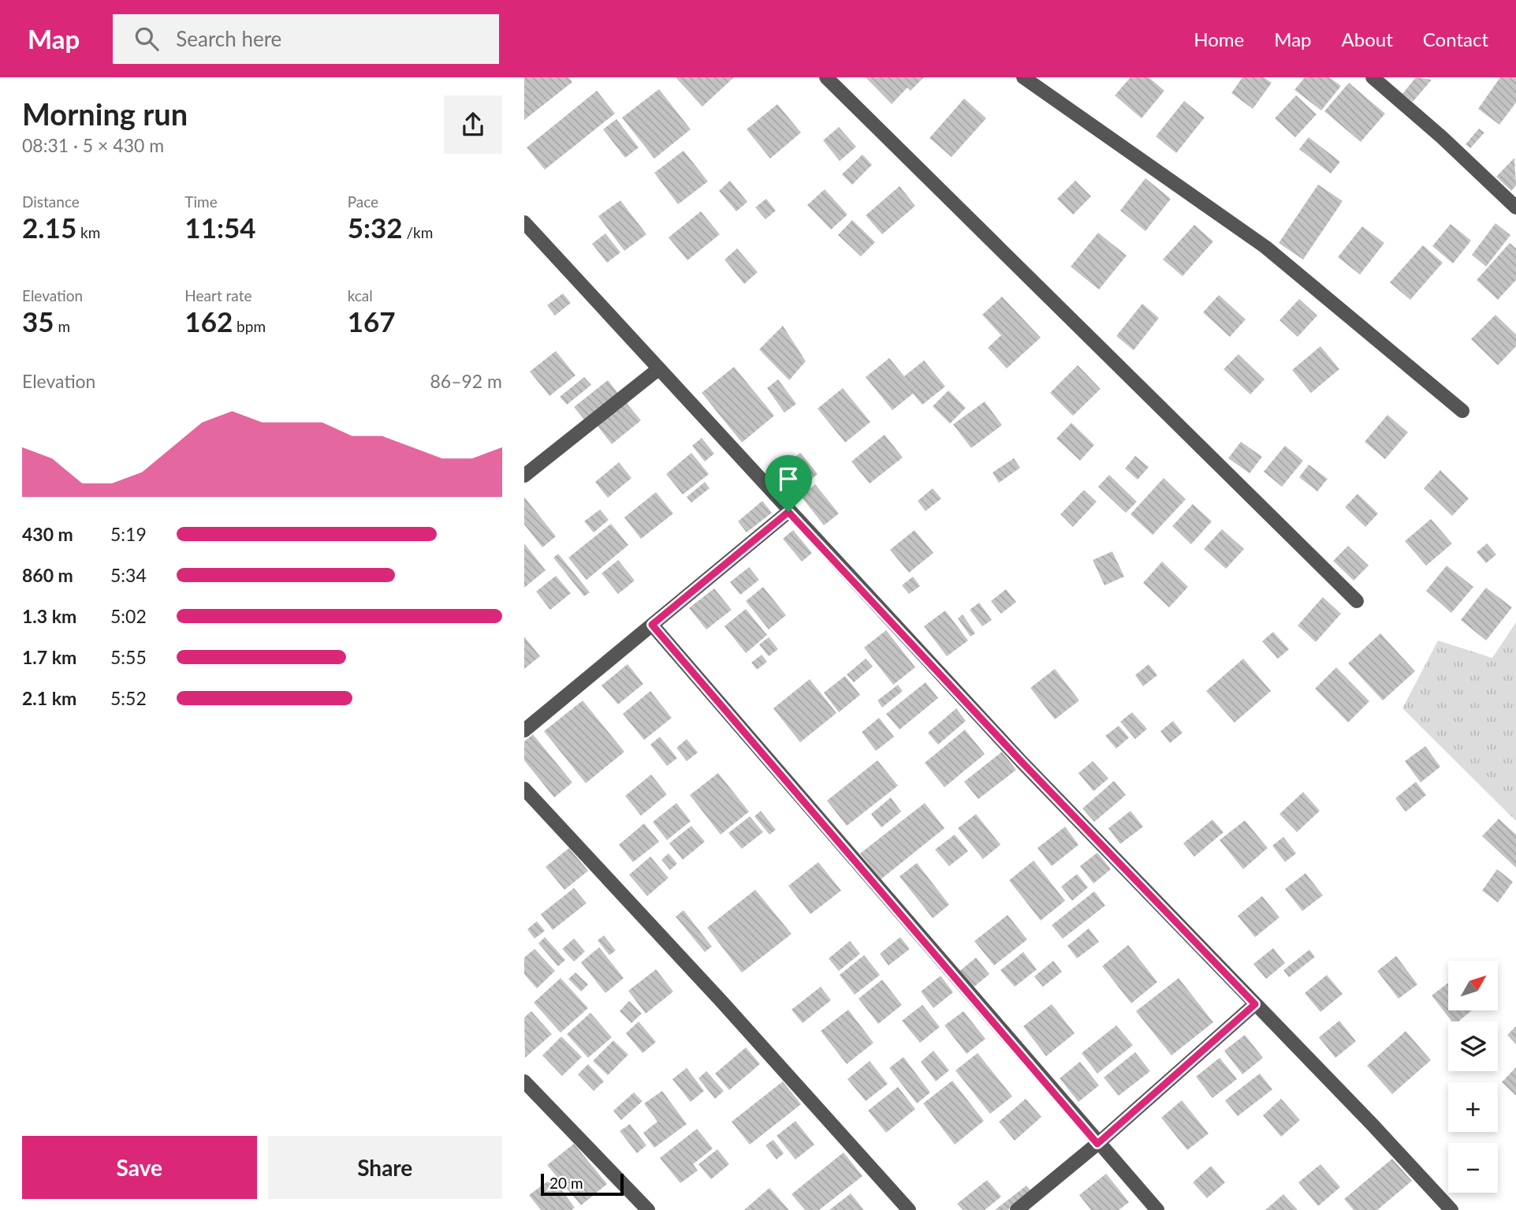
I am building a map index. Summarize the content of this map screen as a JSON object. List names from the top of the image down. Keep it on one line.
{"scale_bar":"20 m","north":"top right","page":{"header":"Map","search":"Search here","nav":["Home","Map","About","Contact"],"heading":["Morning run","08:31 · 5 × 430 m"],"stats":[["Distance","2.15 km"],["Time","11:54"],["Pace","5:32 /km"],["Elevation","35 m"],["Heart rate","162 bpm"],["kcal","167"]],"chart":["Elevation","86–92 m"],"list":[{"name":"430 m","note":"5:19"},{"name":"860 m","note":"5:34"},{"name":"1.3 km","note":"5:02"},{"name":"1.7 km","note":"5:55"},{"name":"2.1 km","note":"5:52"}],"map_buttons":["+","−"],"buttons":["Save","Share"],"scale":"20 m"}}
